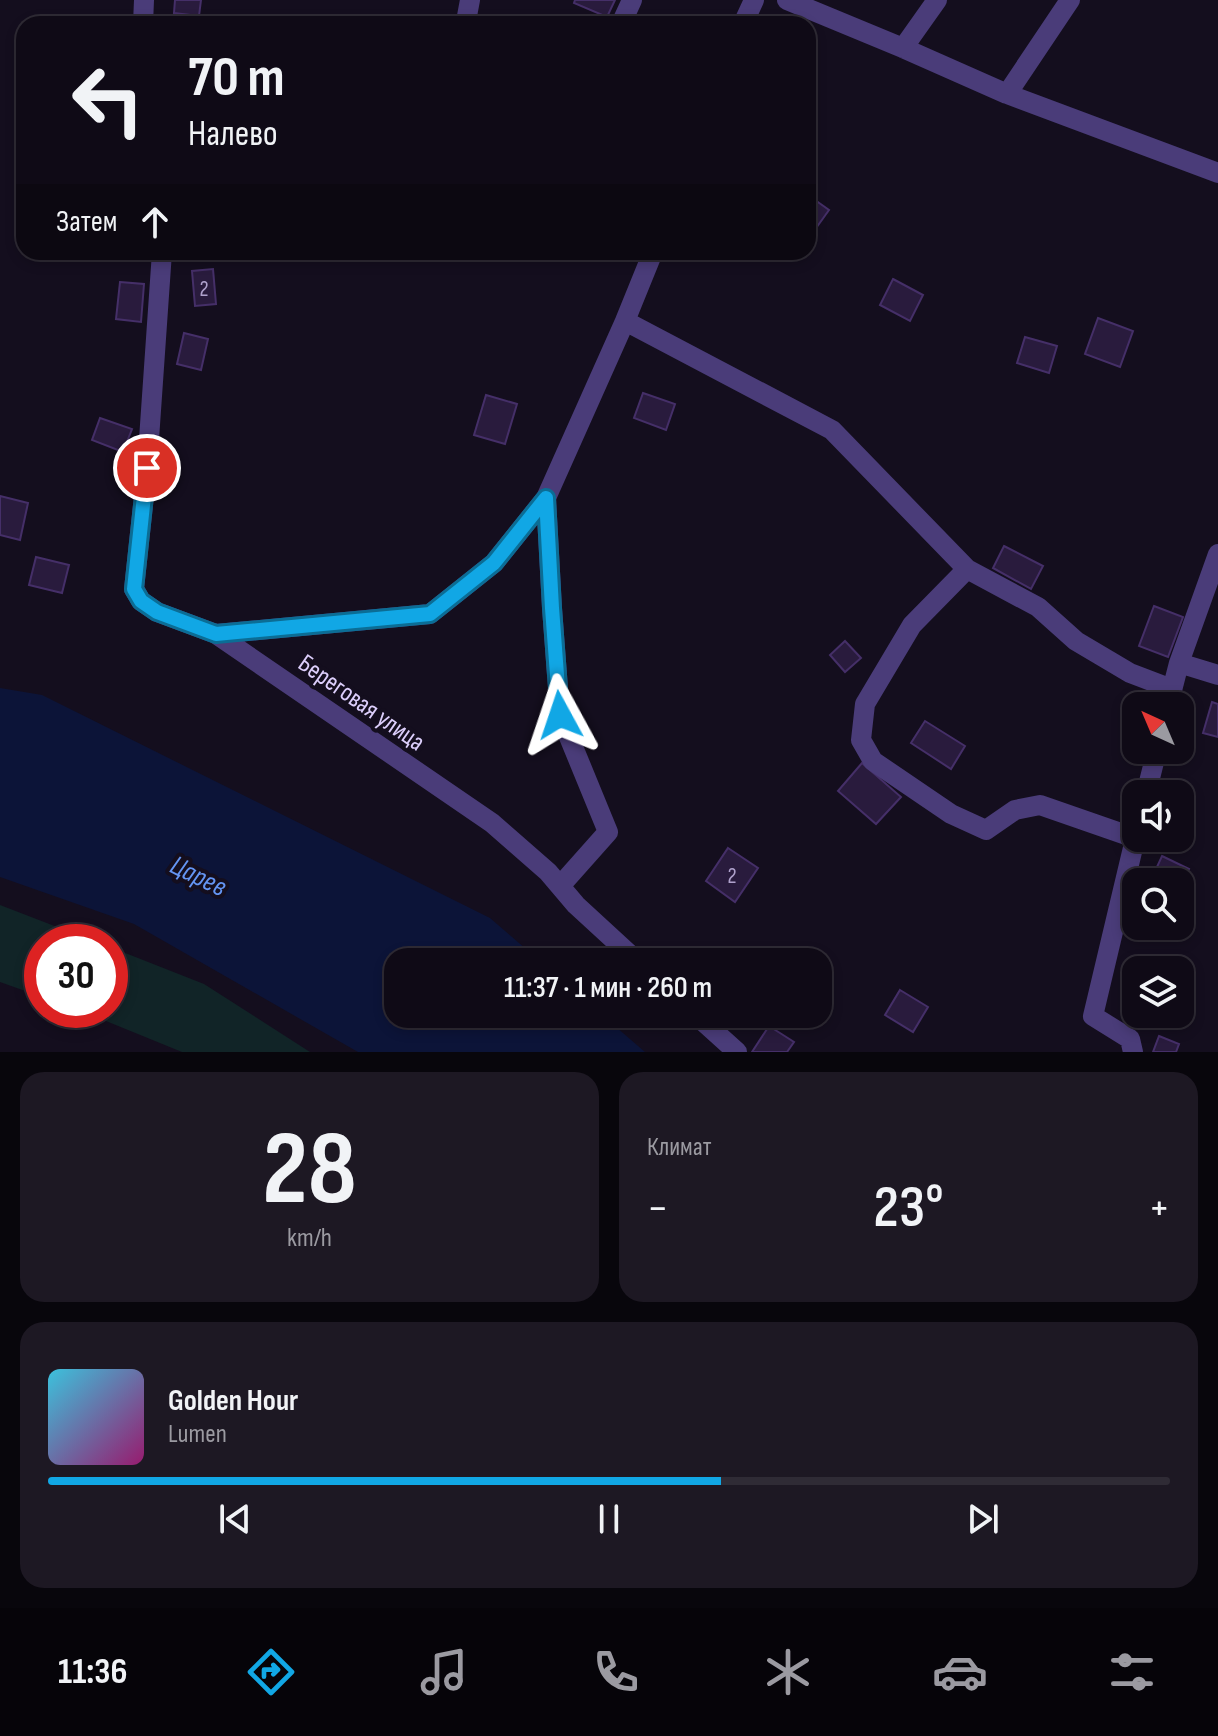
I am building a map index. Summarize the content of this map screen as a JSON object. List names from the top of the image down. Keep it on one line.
{"streets":{"street":["Береговая улица"]},"water":["Царев"],"house_numbers":["2","2"],"north":"top left","page":{"turn":["70 m","Налево"],"then":"Затем","limit":"30","trip":"11:37 · 1 мин · 260 m","tile":[["28","km/h"],"Климат"],"heat":["−","23°","+"],"song":["Golden Hour","Lumen"],"tabs":"11:36"}}
